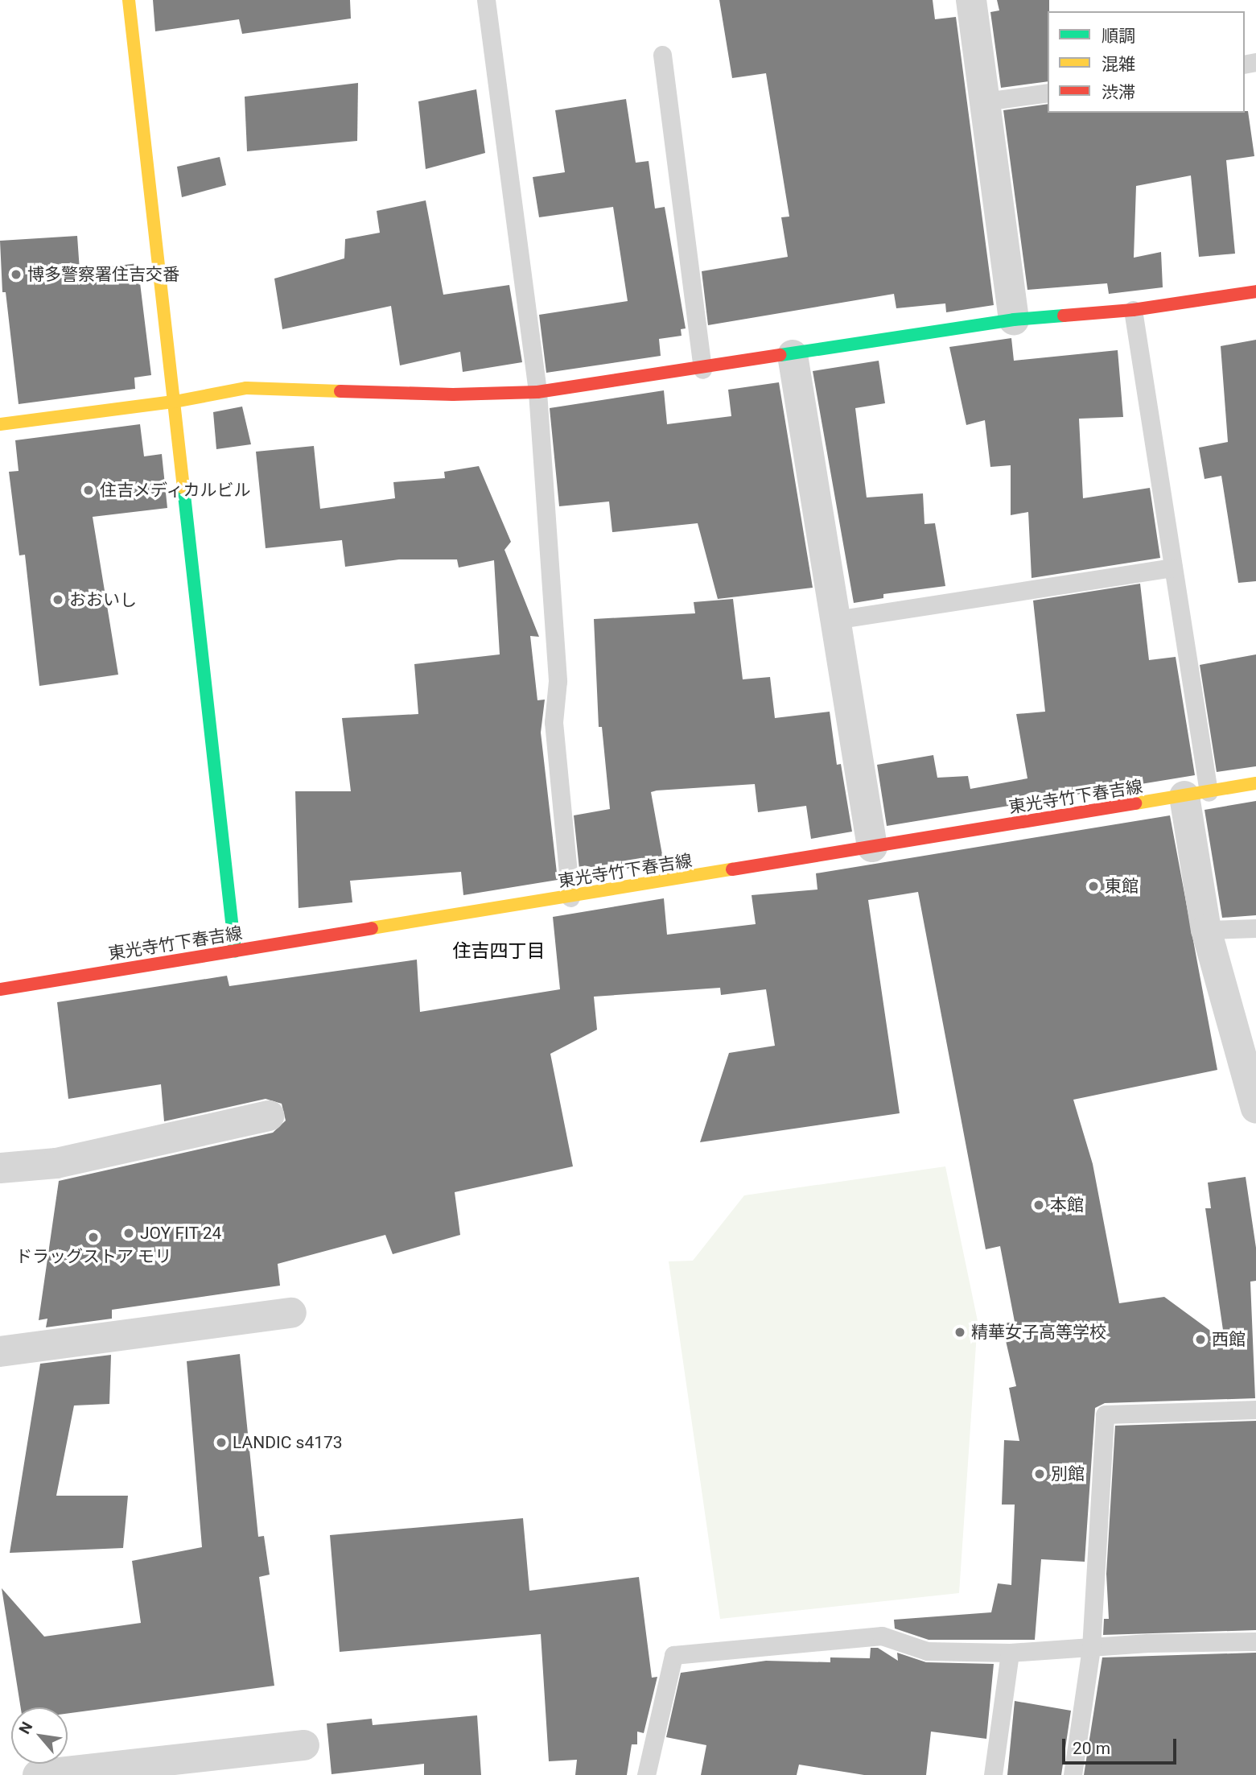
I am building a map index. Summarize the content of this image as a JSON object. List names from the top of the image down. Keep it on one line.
{"streets":{"street":["東光寺竹下春吉線"]},"districts":["住吉四丁目"],"places":["博多警察署住吉交番","住吉メディカルビル","おおいし","東館","本館","JOY FIT 24","ドラッグストア モリ","精華女子高等学校","西館","LANDIC s4173","別館"],"legend":["順調","混雑","渋滞"],"scale_bar":"20 m","north":"top left"}
